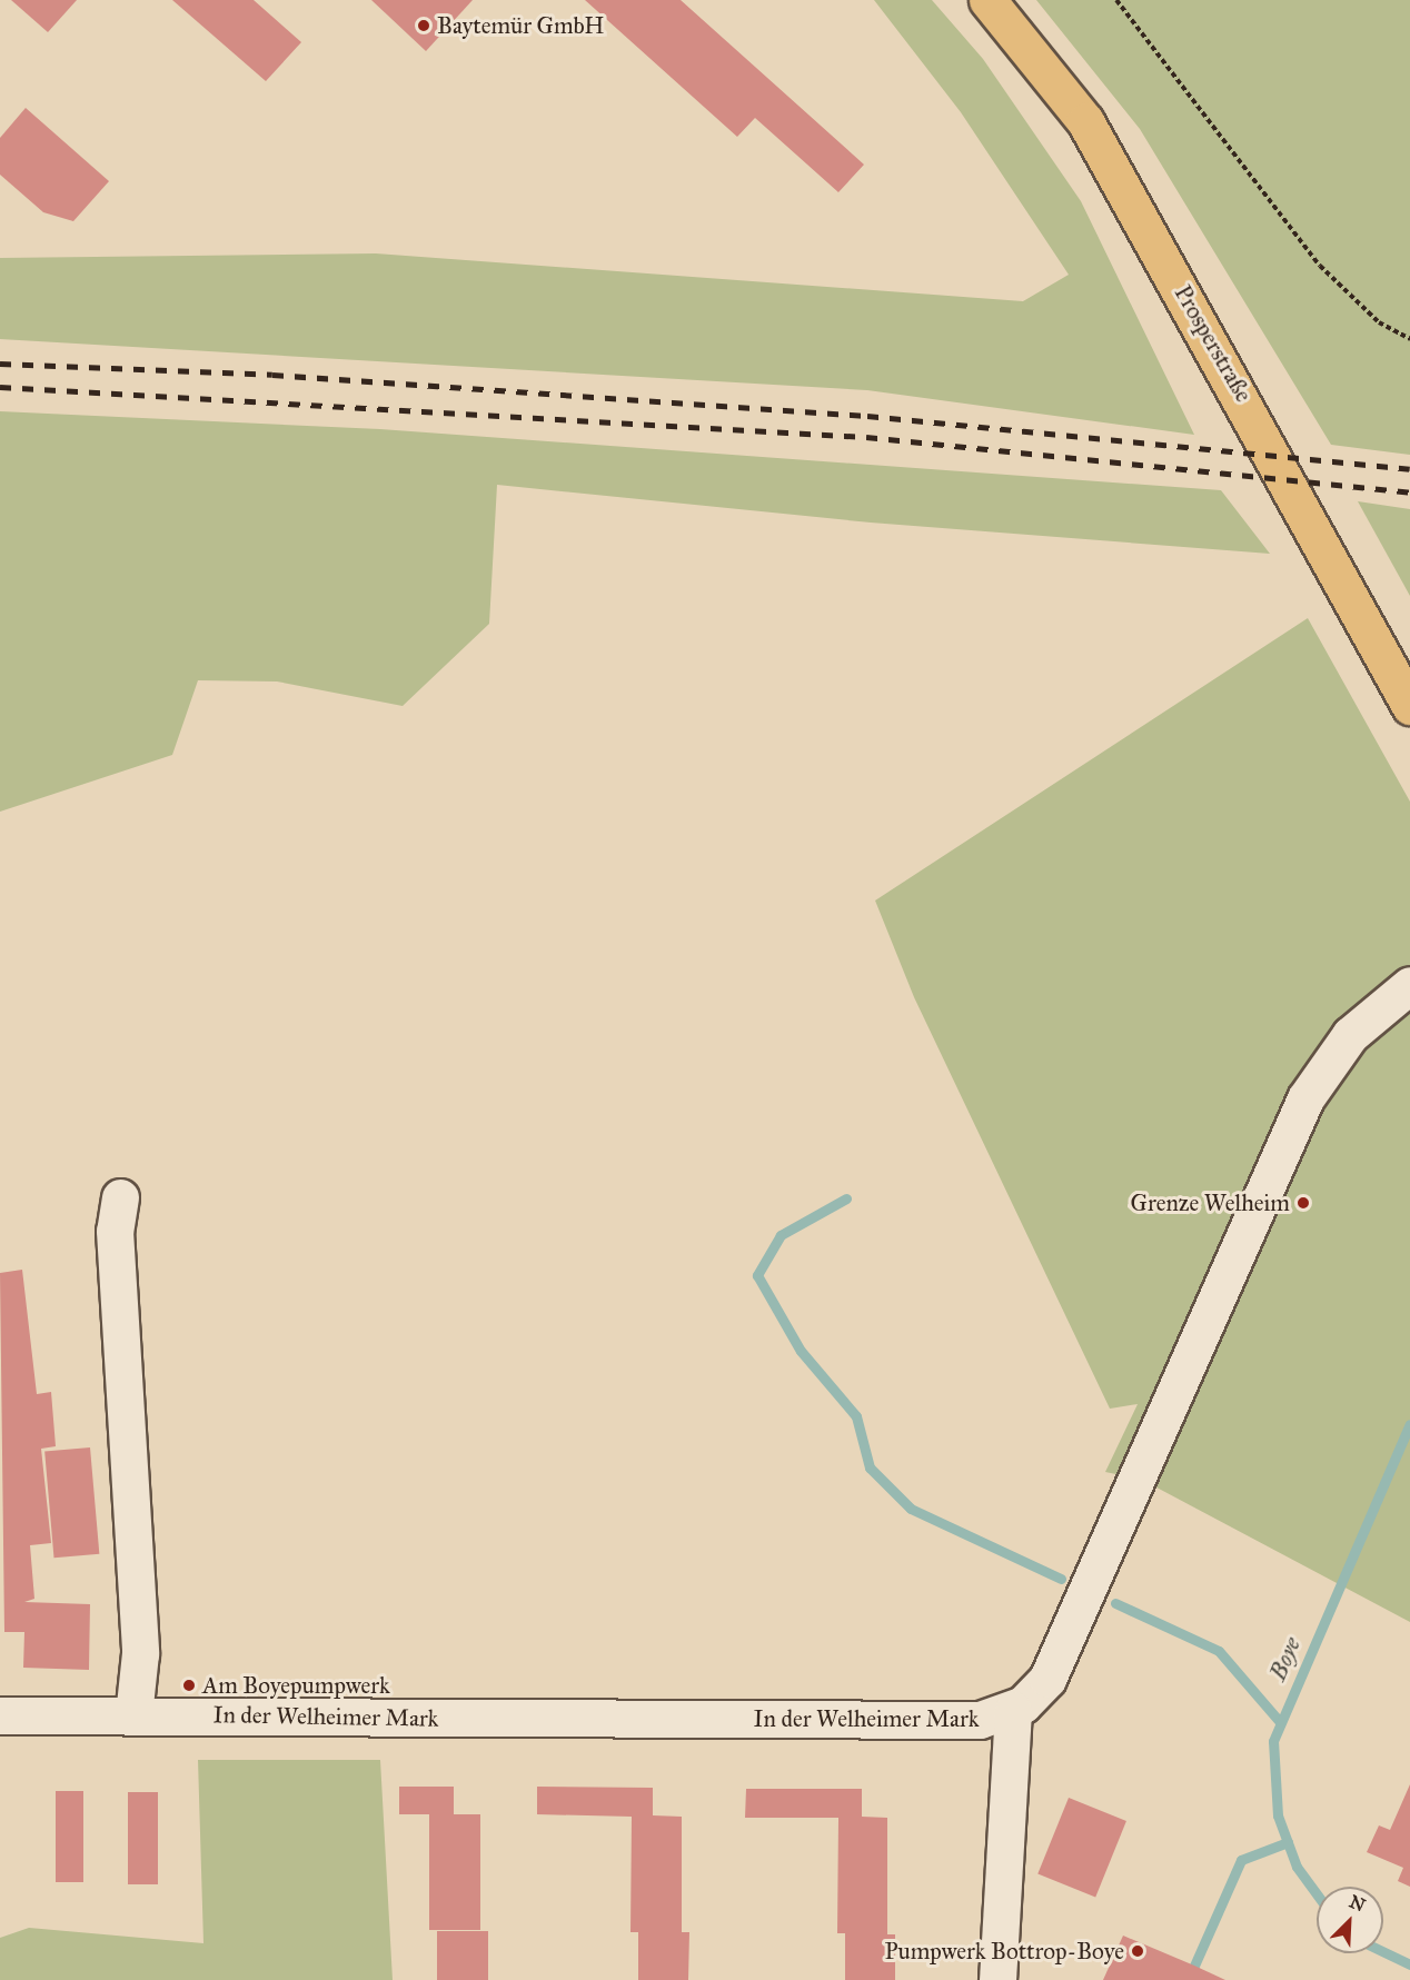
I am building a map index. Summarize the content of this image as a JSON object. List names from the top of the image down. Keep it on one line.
{"streets":{"main road":["Prosperstraße"],"street":["In der Welheimer Mark"]},"water":["Boye"],"places":["Baytemür GmbH","Grenze Welheim","Am Boyepumpwerk","Pumpwerk Bottrop-Boye"],"north":"top right"}
